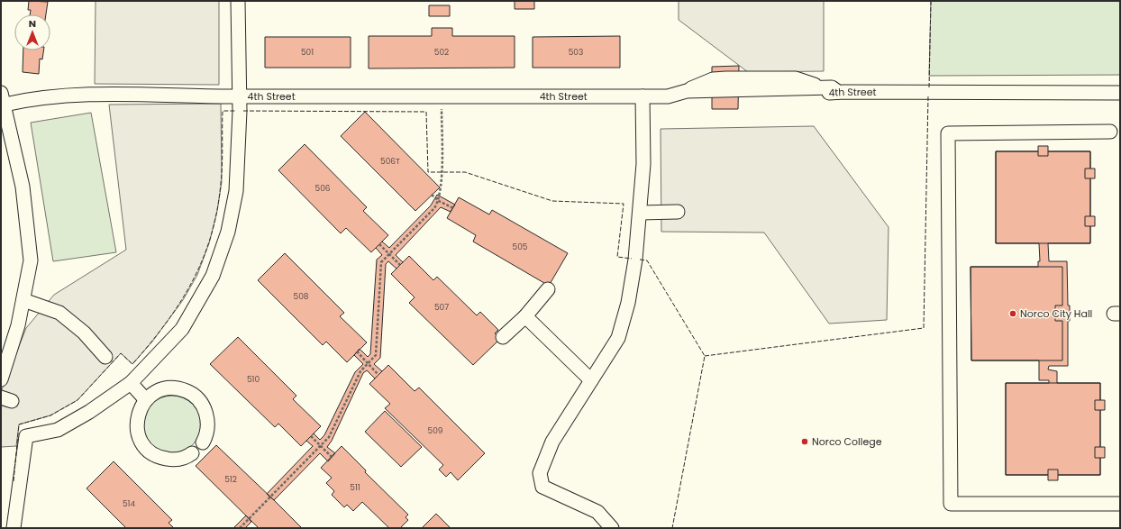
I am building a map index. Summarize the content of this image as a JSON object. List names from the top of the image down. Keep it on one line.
{"streets":{"street":["4th Street"]},"places":["Norco City Hall","Norco College"],"house_numbers":["501","502","503","506T","506","505","508","507","510","509","512","511","514"],"north":"top"}
